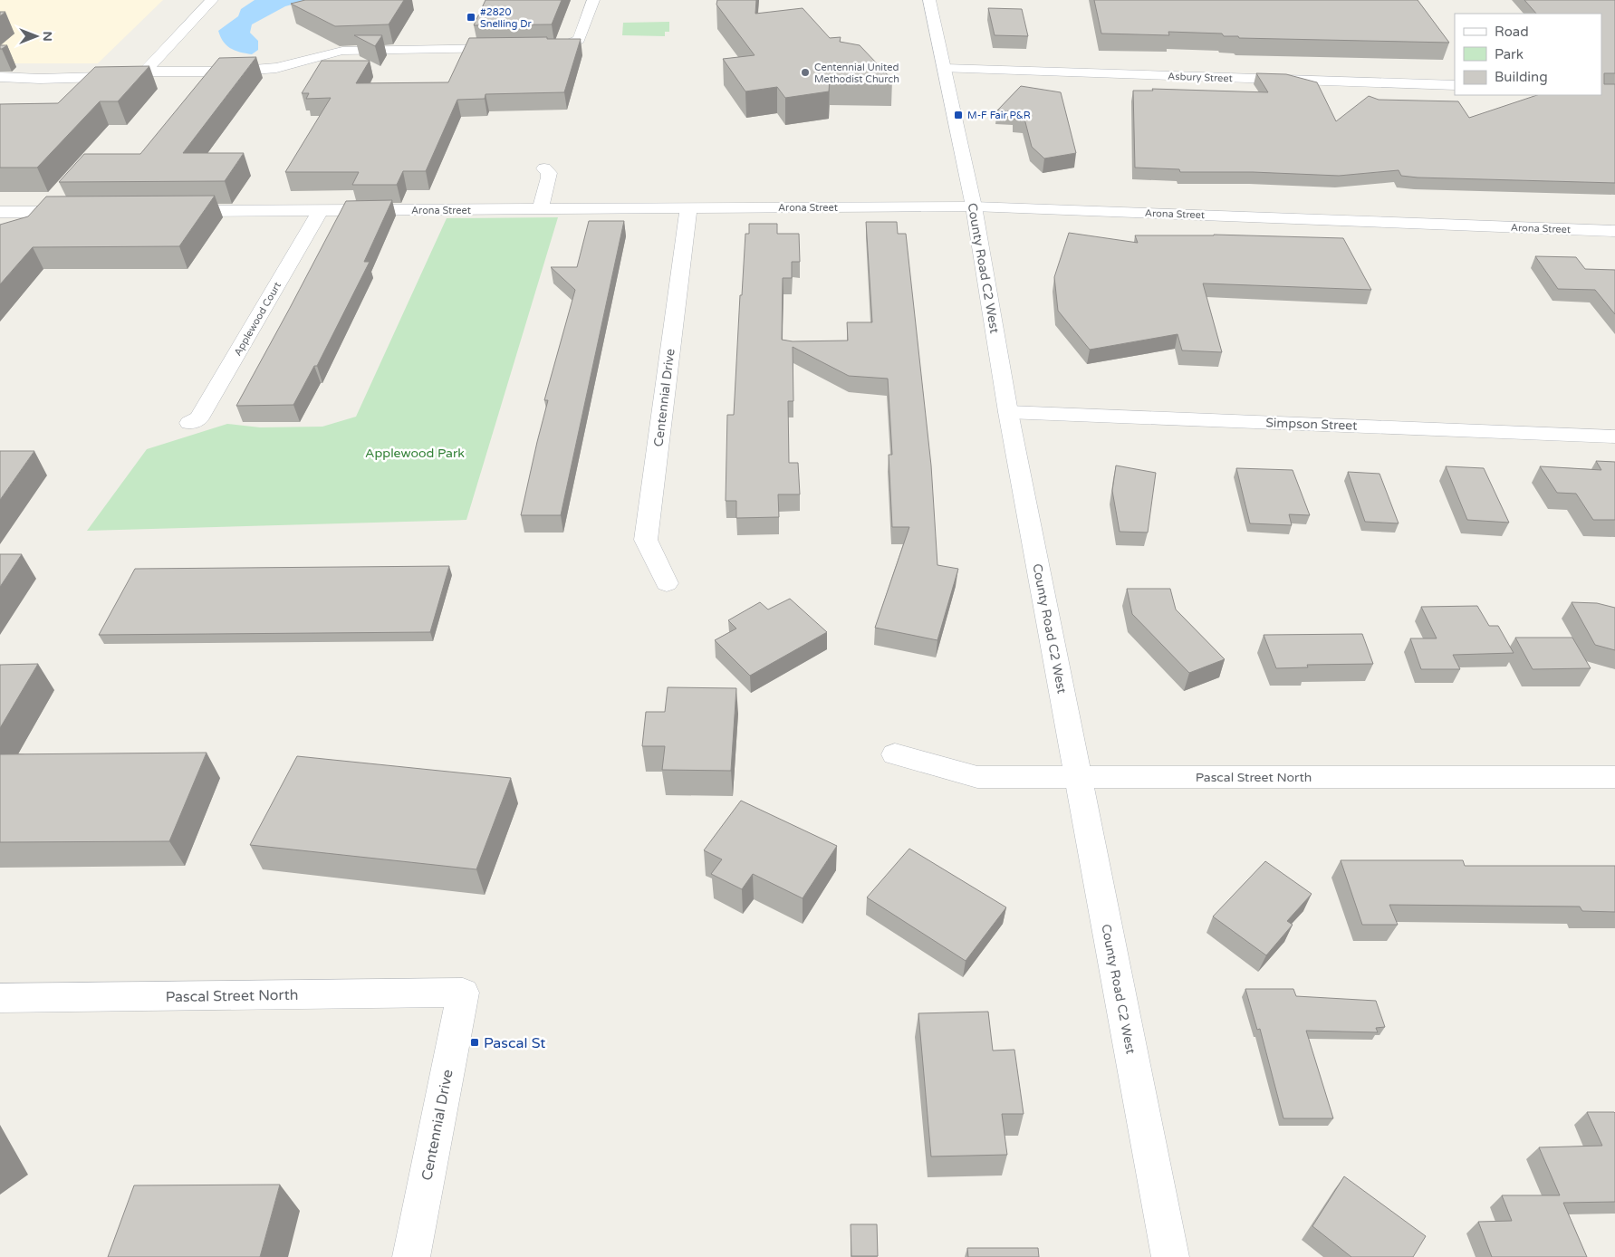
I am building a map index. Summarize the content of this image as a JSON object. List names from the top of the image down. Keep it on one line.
{"streets":{"street":["Asbury Street","Arona Street","County Road C2 West","Applewood Court","Centennial Drive","Simpson Street","Pascal Street North"]},"crossings":[["Asbury Street","County Road C2 West"],["Arona Street","County Road C2 West"],["Arona Street","Applewood Court"],["Arona Street","Centennial Drive"],["County Road C2 West","Simpson Street"],["County Road C2 West","Pascal Street North"],["Centennial Drive","Pascal Street North"]],"parks":["Applewood Park"],"places":{"transit":["#2820 Snelling Dr","M-F Fair P&R","Pascal St"],"other":["Centennial United Methodist Church"]},"legend":["Road","Park","Building"],"north":"right"}
